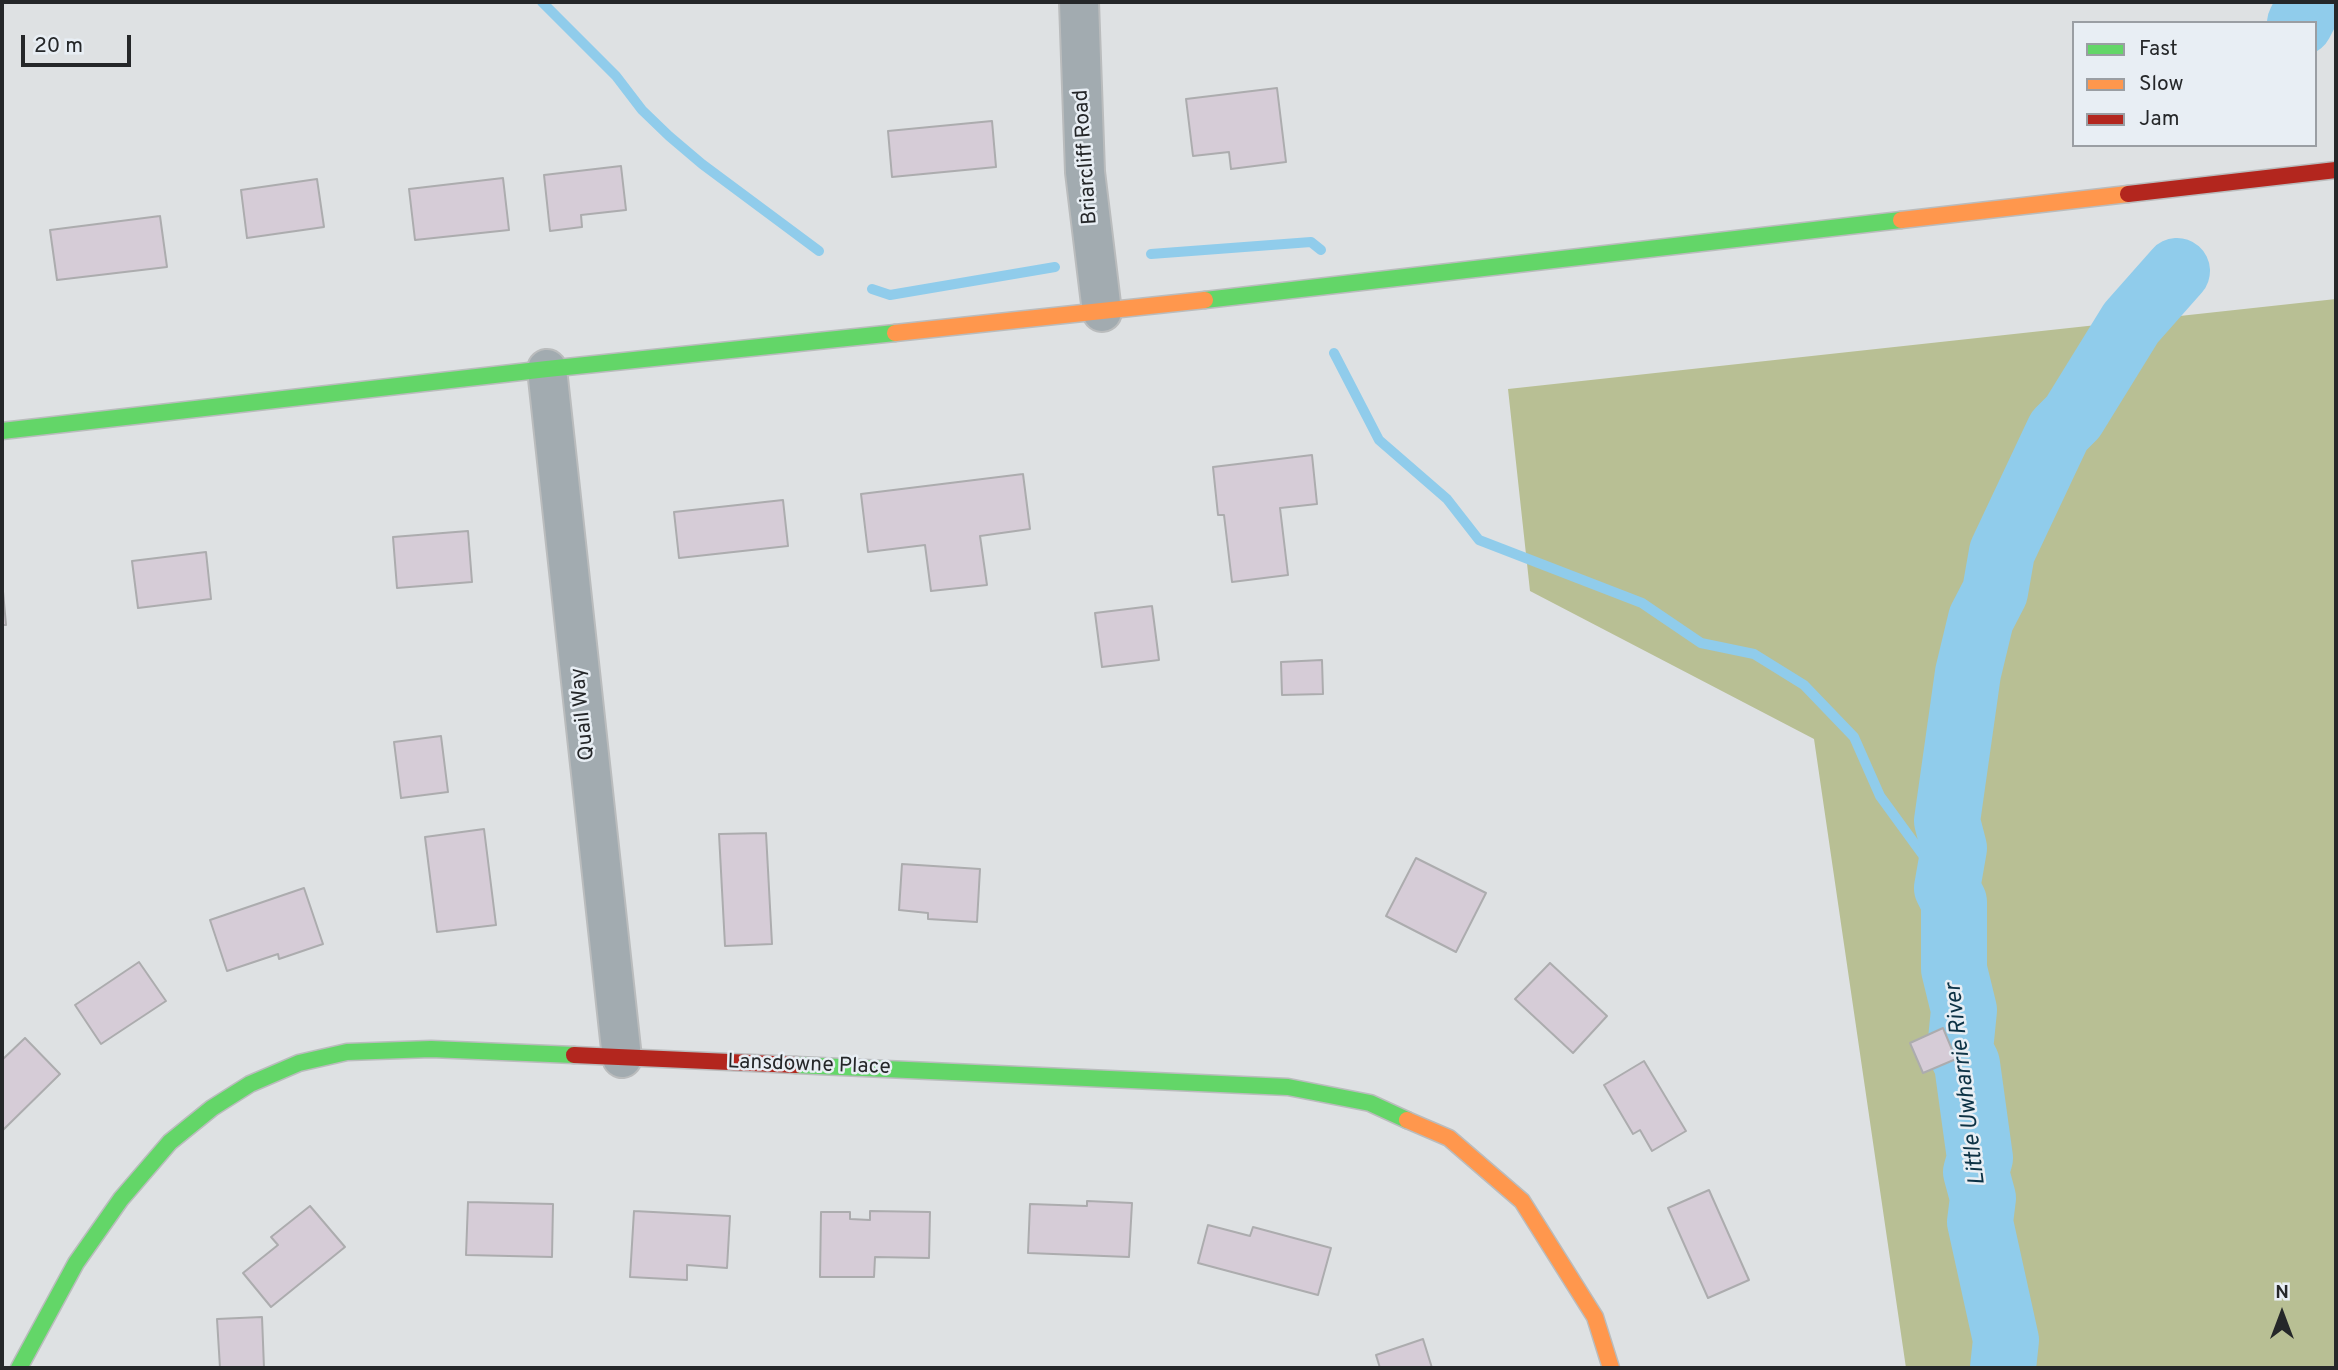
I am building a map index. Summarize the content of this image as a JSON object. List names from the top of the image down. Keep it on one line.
{"streets":{"main road":["Lansdowne Place"],"street":["Briarcliff Road","Quail Way"]},"crossings":[["Quail Way","Lansdowne Place"]],"water":["Little Uwharrie River"],"legend":["Fast","Slow","Jam"],"scale_bar":"20 m","north":"top"}
